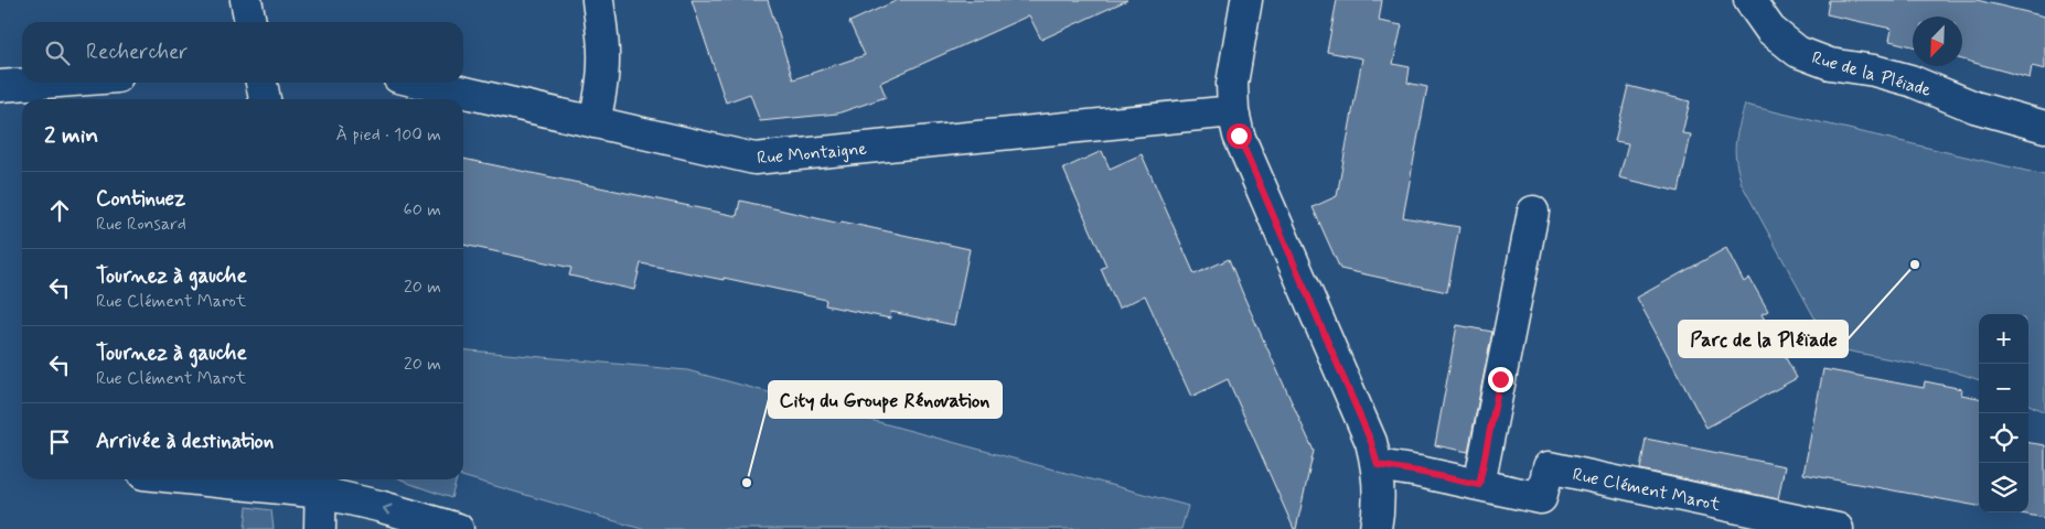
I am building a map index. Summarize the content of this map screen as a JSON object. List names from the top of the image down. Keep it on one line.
{"streets":{"street":["Rue de la Pléiade","Rue Montaigne","Rue Clément Marot"]},"places":["Parc de la Pléïade","City du Groupe Rénovation"],"north":"bottom left","page":{"search":"Rechercher","heading":["2 min","À pied · 100 m"],"list":[["Continuez","Rue Ronsard","60 m"],["Tournez à gauche","Rue Clément Marot","20 m"],["Tournez à gauche","Rue Clément Marot","20 m"],"Arrivée à destination"],"map_buttons":["+","−"]}}
